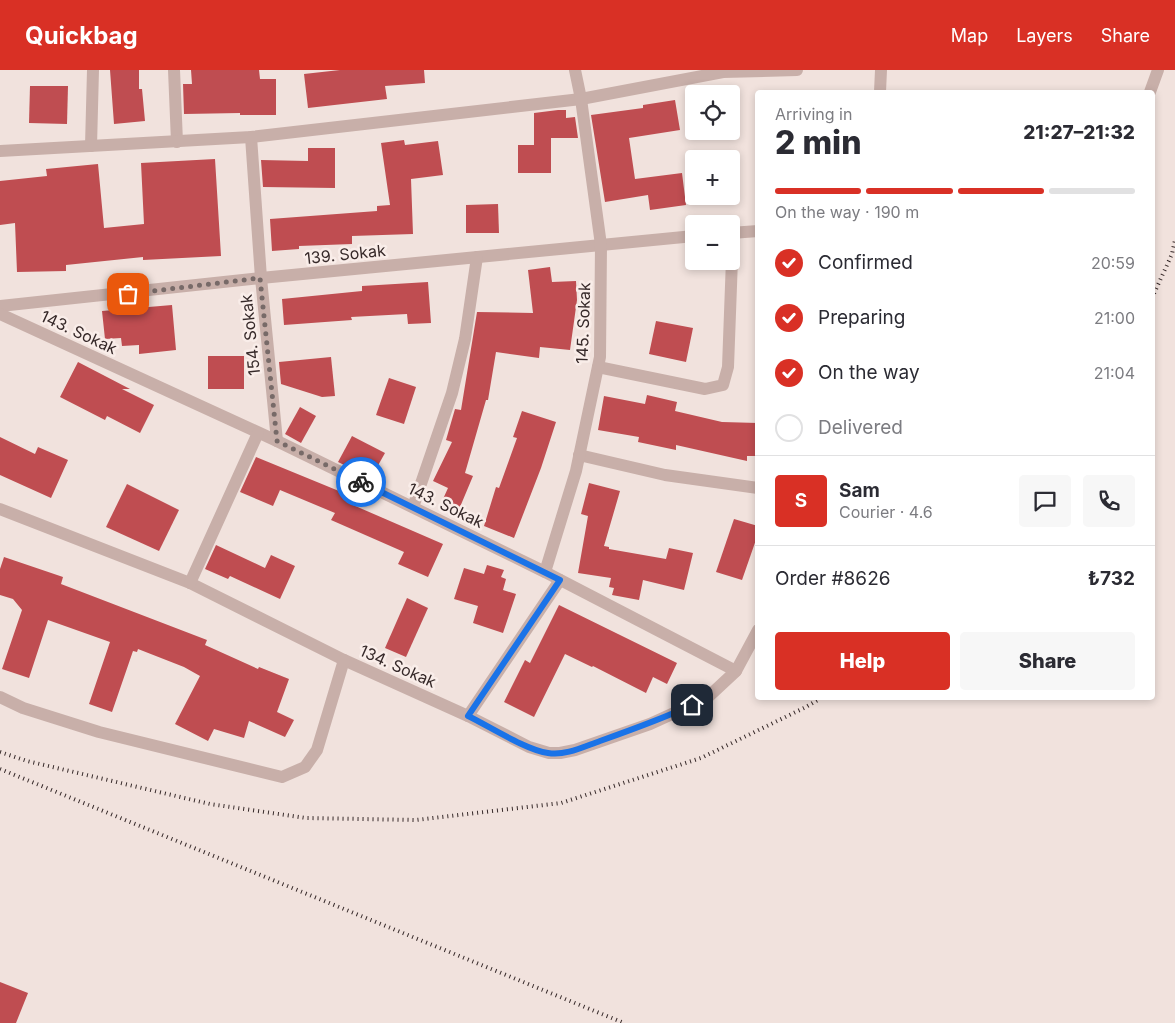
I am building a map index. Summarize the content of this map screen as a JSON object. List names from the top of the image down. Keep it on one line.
{"streets":{"street":["139. Sokak","145. Sokak","143. Sokak","154. Sokak","134. Sokak"]},"crossings":[["139. Sokak","145. Sokak"],["139. Sokak","154. Sokak"],["145. Sokak","143. Sokak"],["143. Sokak","154. Sokak"],["143. Sokak","134. Sokak"]],"page":{"header":"Quickbag","nav":["Map","Layers","Share"],"map_buttons":["+","−"],"heading":["2 min","Arriving in","21:27–21:32"],"panel":["Sam","Courier · 4.6","Order #8626","₺732"],"bar":"On the way · 190 m","list":[["Confirmed","20:59"],["Preparing","21:00"],["On the way","21:04"],"Delivered"],"round":"S","buttons":["Help","Share"]}}
